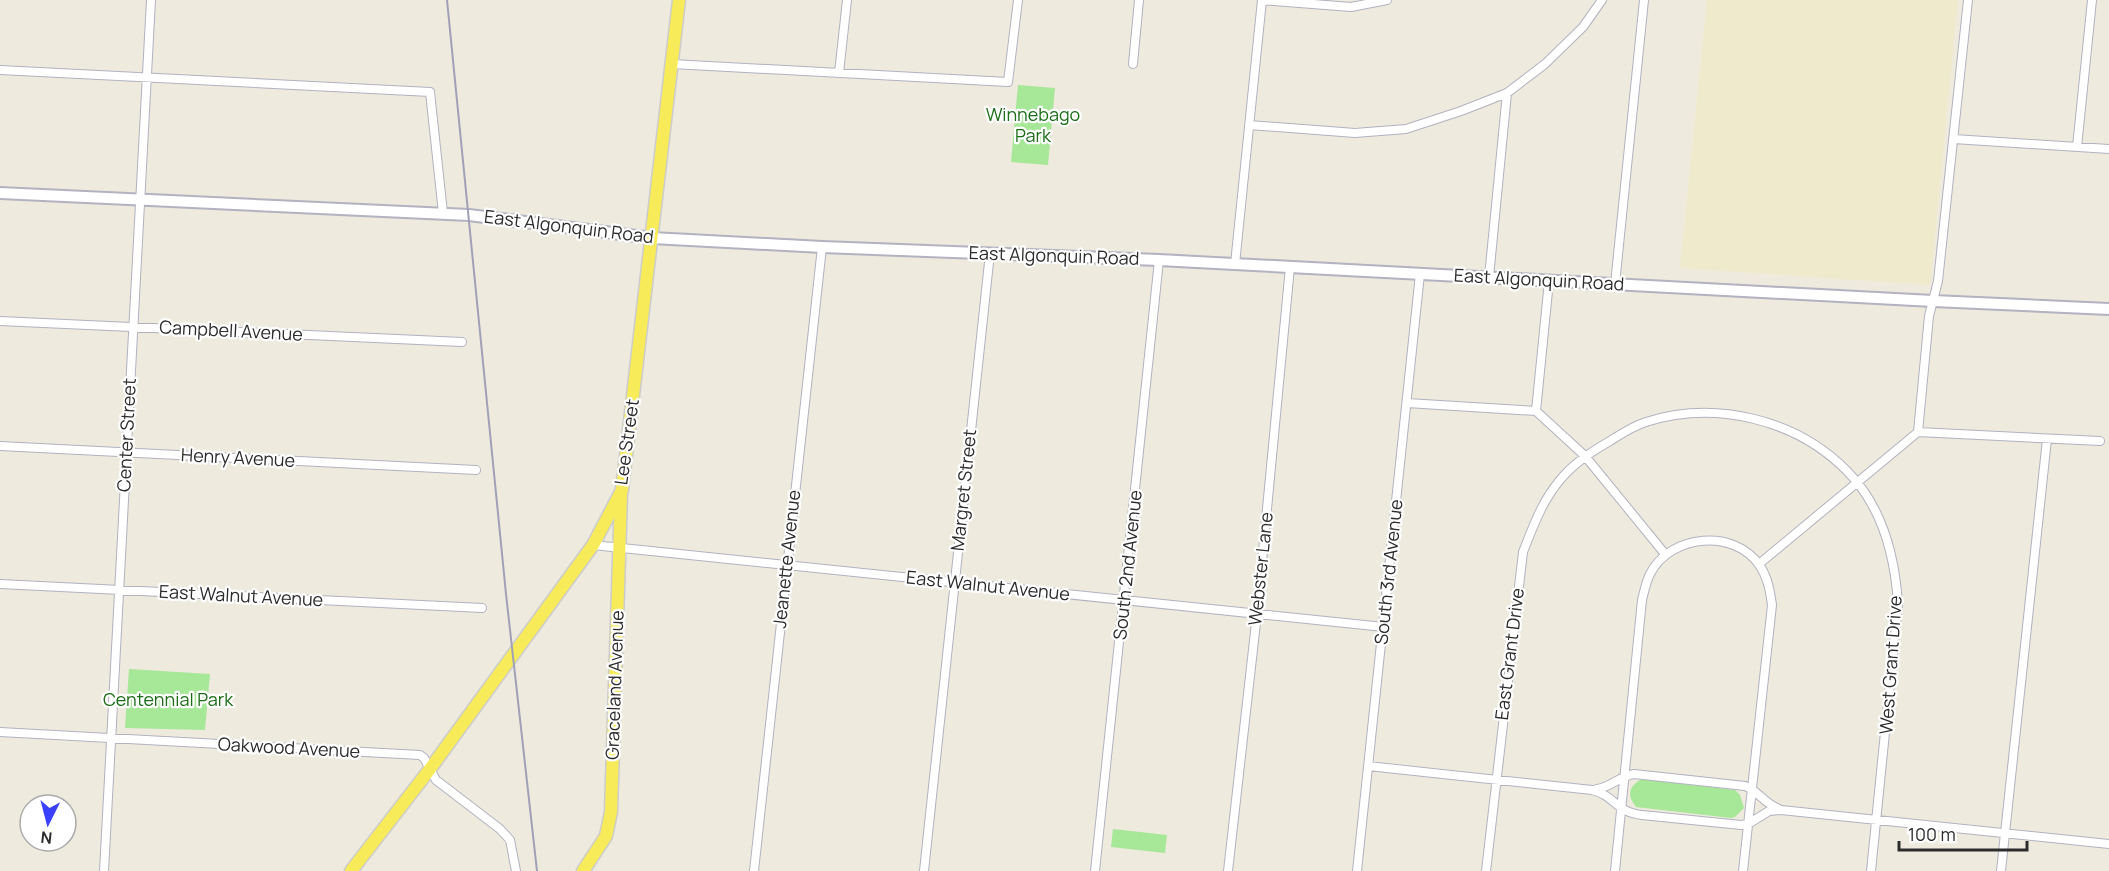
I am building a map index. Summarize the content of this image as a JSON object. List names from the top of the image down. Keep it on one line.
{"streets":{"main road":["Lee Street","Graceland Avenue"],"street":["East Algonquin Road","Campbell Avenue","Center Street","Henry Avenue","Margret Street","Jeanette Avenue","South 2nd Avenue","Webster Lane","South 3rd Avenue","East Walnut Avenue","East Grant Drive","West Grant Drive","Oakwood Avenue"]},"crossings":[["East Algonquin Road","Center Street"],["East Algonquin Road","Lee Street"],["East Algonquin Road","Margret Street"],["East Algonquin Road","Jeanette Avenue"],["East Algonquin Road","South 2nd Avenue"],["East Algonquin Road","Webster Lane"],["East Algonquin Road","South 3rd Avenue"],["Campbell Avenue","Center Street"],["Center Street","Henry Avenue"],["Center Street","East Walnut Avenue"],["Center Street","Oakwood Avenue"],["Lee Street","East Walnut Avenue"],["Lee Street","Graceland Avenue"],["Lee Street","Oakwood Avenue"],["Margret Street","East Walnut Avenue"],["Jeanette Avenue","East Walnut Avenue"],["South 2nd Avenue","East Walnut Avenue"],["Webster Lane","East Walnut Avenue"],["South 3rd Avenue","East Walnut Avenue"],["East Walnut Avenue","Graceland Avenue"],["East Grant Drive","West Grant Drive"]],"parks":["Winnebago Park","Centennial Park"],"scale_bar":"100 m","north":"bottom"}
